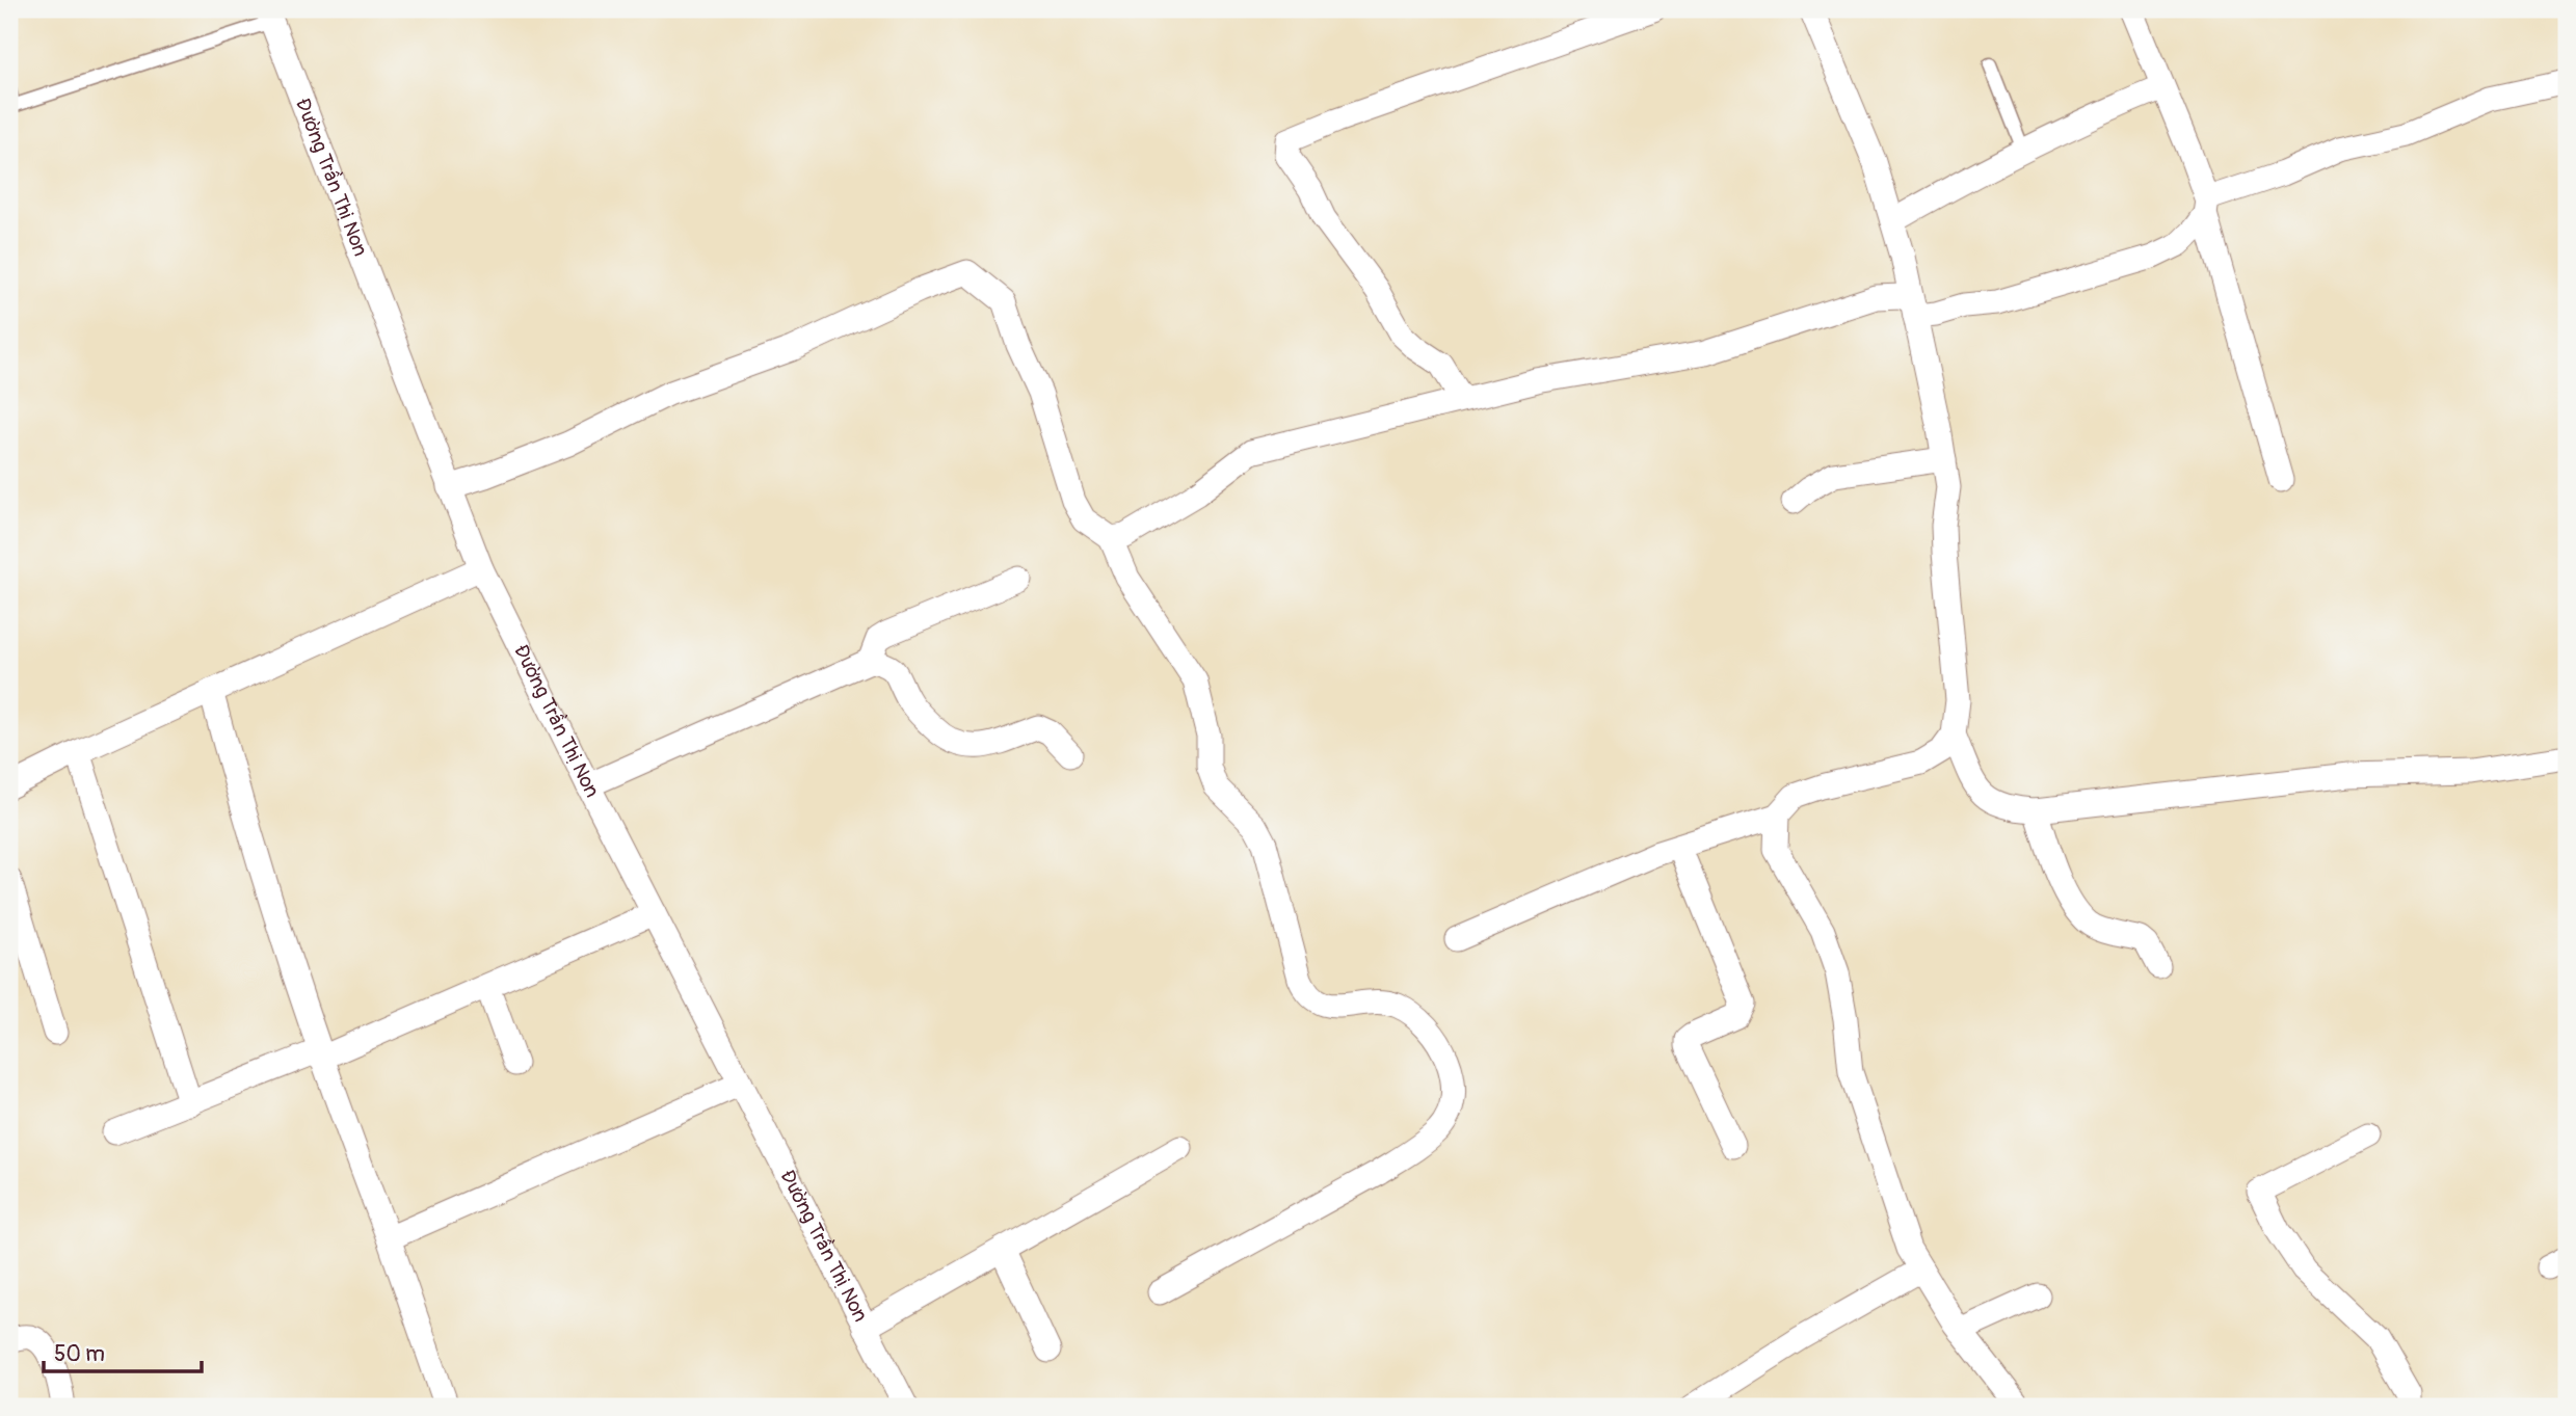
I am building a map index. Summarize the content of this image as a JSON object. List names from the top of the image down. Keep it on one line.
{"streets":{"street":["Đường Trần Thị Non"]},"scale_bar":"50 m"}
